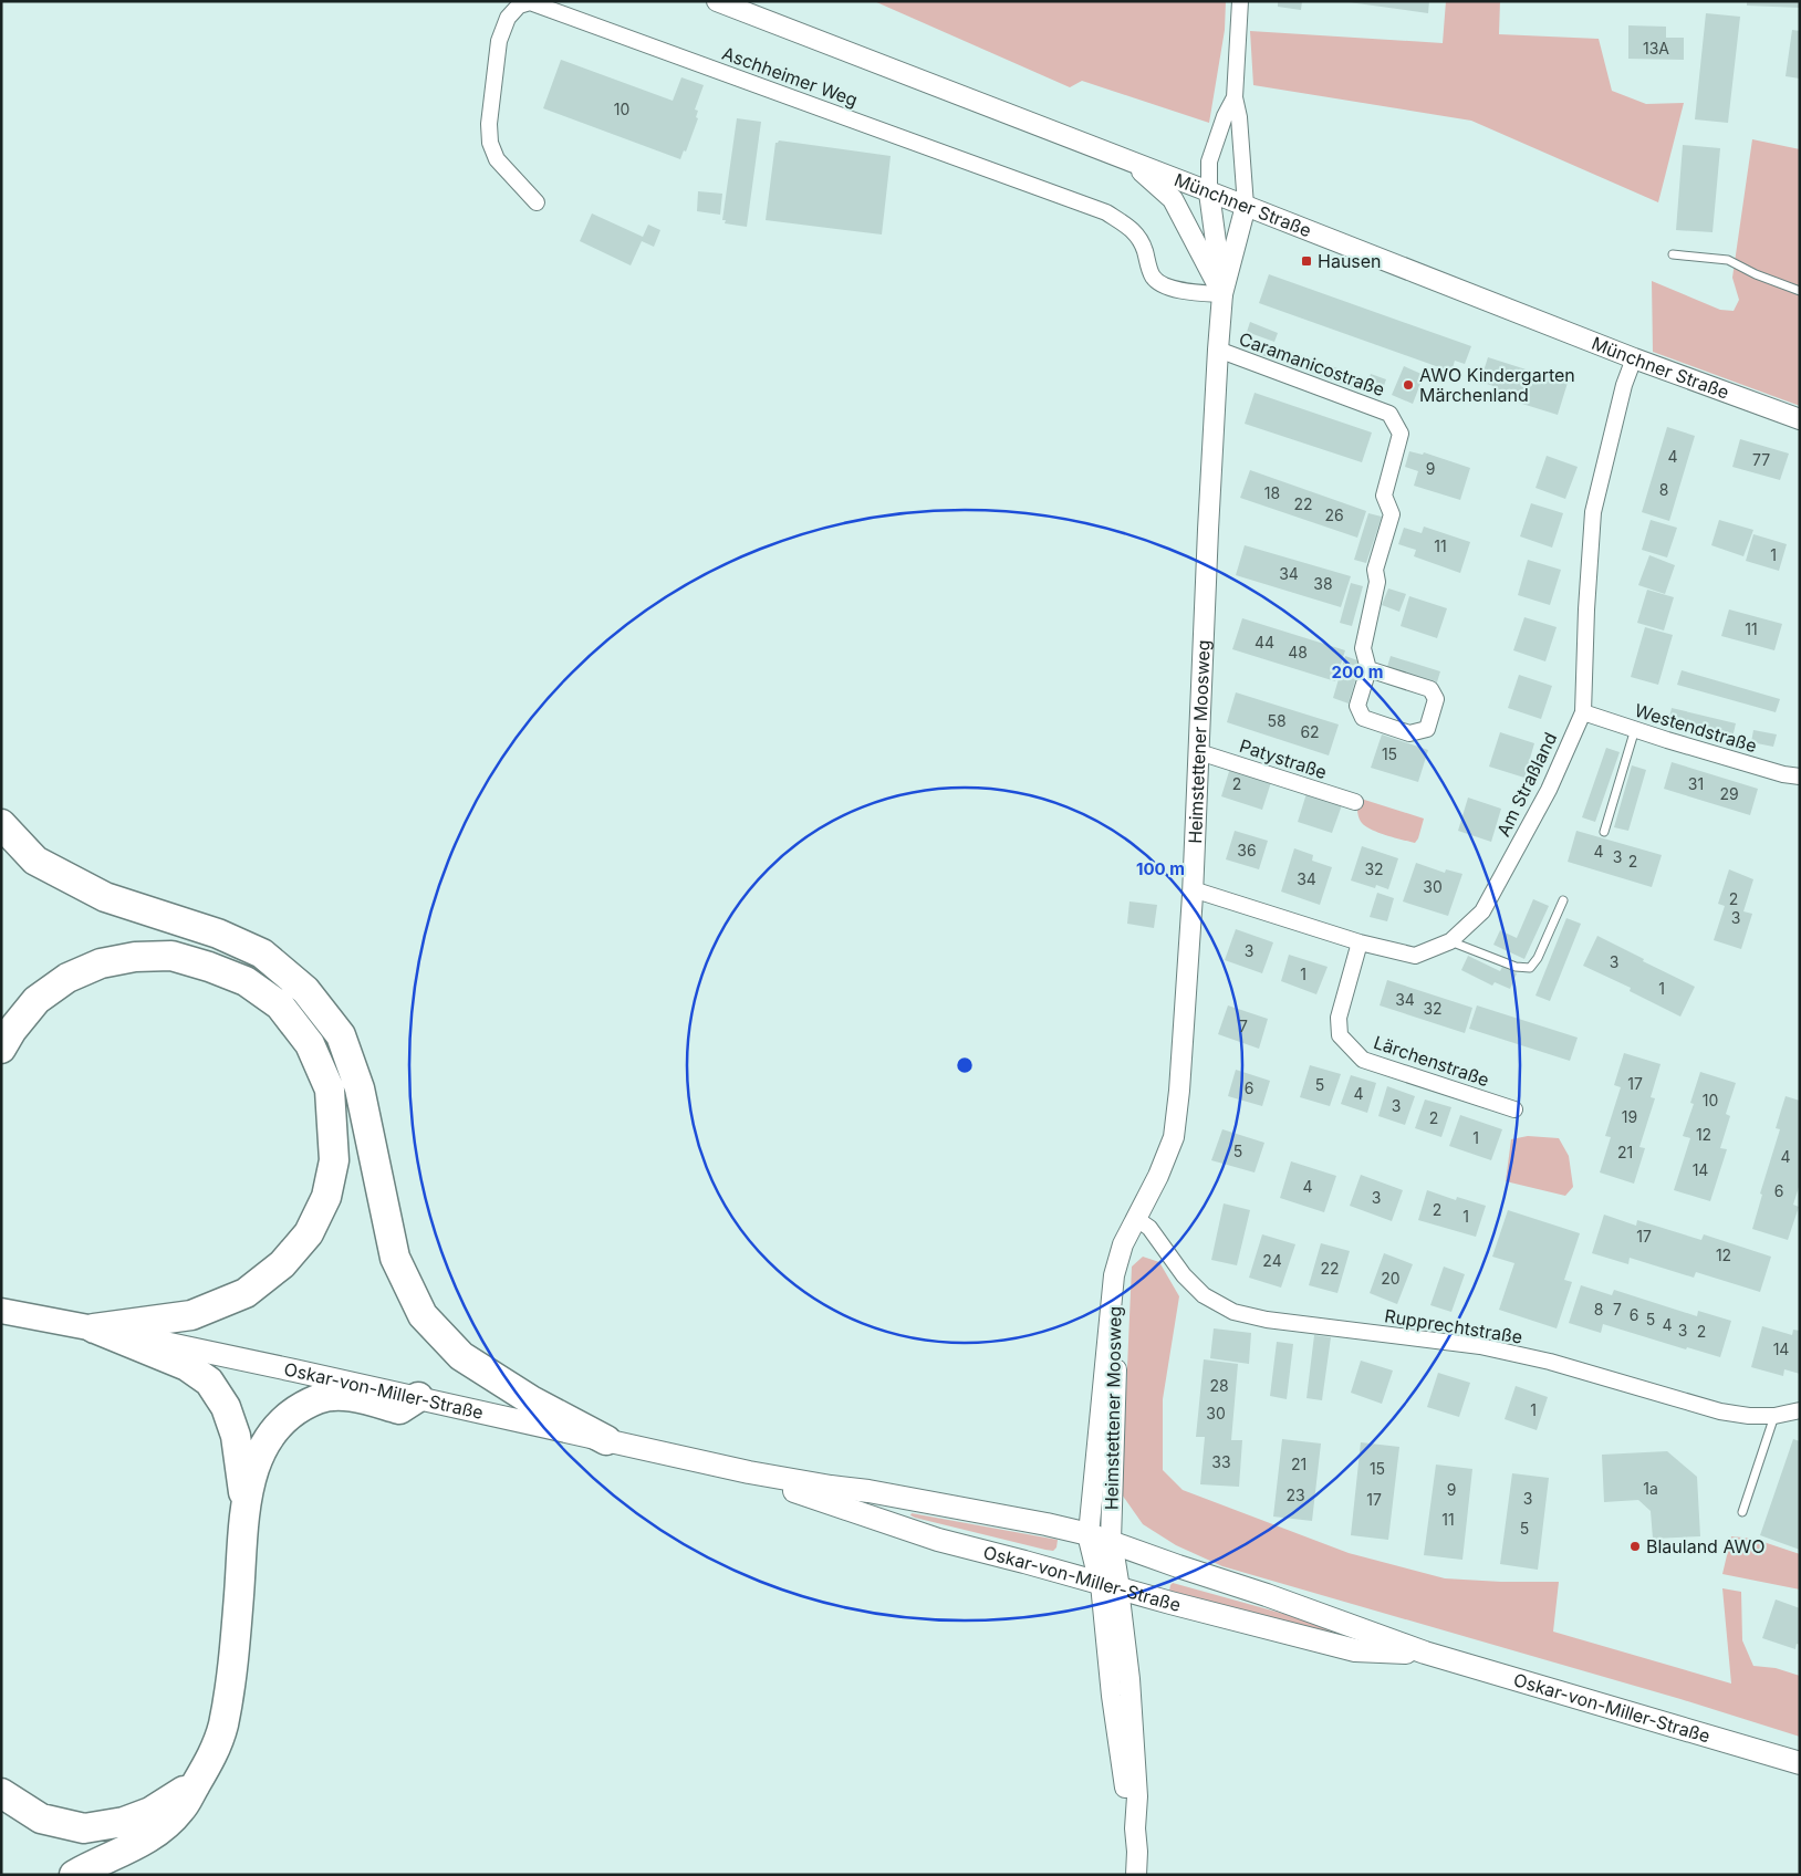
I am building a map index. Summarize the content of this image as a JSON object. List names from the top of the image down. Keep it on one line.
{"streets":{"main road":["Oskar-von-Miller-Straße"],"street":["Aschheimer Weg","Münchner Straße","Caramanicostraße","Westendstraße","Heimstettener Moosweg","Patystraße","Am Straßland","Lärchenstraße","Rupprechtstraße"]},"crossings":[["Aschheimer Weg","Heimstettener Moosweg"],["Münchner Straße","Heimstettener Moosweg"],["Münchner Straße","Am Straßland"],["Caramanicostraße","Heimstettener Moosweg"],["Westendstraße","Am Straßland"],["Heimstettener Moosweg","Patystraße"],["Heimstettener Moosweg","Am Straßland"],["Heimstettener Moosweg","Rupprechtstraße"],["Heimstettener Moosweg","Oskar-von-Miller-Straße"],["Am Straßland","Lärchenstraße"]],"places":{"transit":["Hausen"],"other":["AWO Kindergarten Märchenland","Blauland AWO"]},"house_numbers":["13A","10","4","77","9","8","18","22","26","11","1","34","38","11","44","48","58","62","15","2","31","29","36","4","3","2","32","34","30","2","3","3","3","1","1","34","32","7","17","5","6","4","10","3","19","2","12","1","5","21","4","14","4","6","3","2","1","17","12","24","22","20","8","7","6","5","4","3","2","14","28","1","30","33","21","15","1a","9","23","3","17","11","5"],"rings":["200 m","100 m"]}
